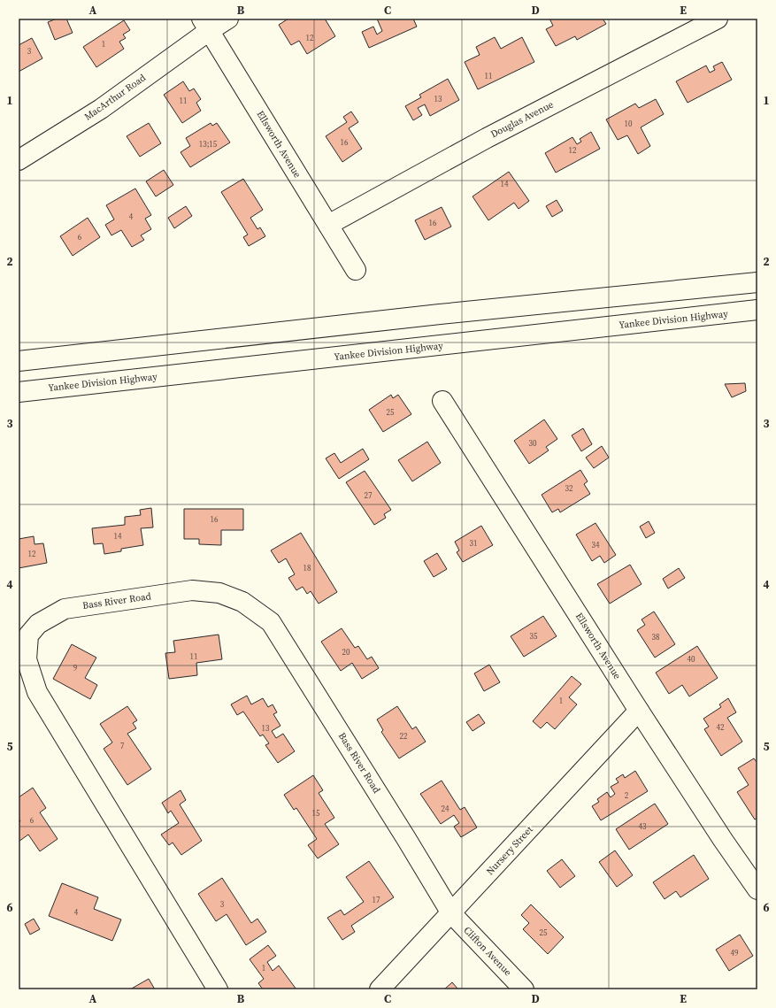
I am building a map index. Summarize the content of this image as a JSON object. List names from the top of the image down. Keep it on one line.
{"streets":{"main road":["MacArthur Road","Douglas Avenue","Ellsworth Avenue","Yankee Division Highway","Bass River Road","Nursery Street","Clifton Avenue"]},"crossings":[["MacArthur Road","Ellsworth Avenue"],["Douglas Avenue","Ellsworth Avenue"],["Ellsworth Avenue","Nursery Street"],["Bass River Road","Nursery Street"],["Bass River Road","Clifton Avenue"],["Nursery Street","Clifton Avenue"]],"house_numbers":["12","1","3","11","13","11","10","16","13;15","12","14","4","16","6","25","30","32","27","16","14","31","34","12","18","35","38","20","11","40","9","1","42","13","22","7","2","24","15","6","43","17","3","4","25","49","1"],"grid":{"columns":["A","B","C","D","E"],"rows":["1","2","3","4","5","6"]}}
